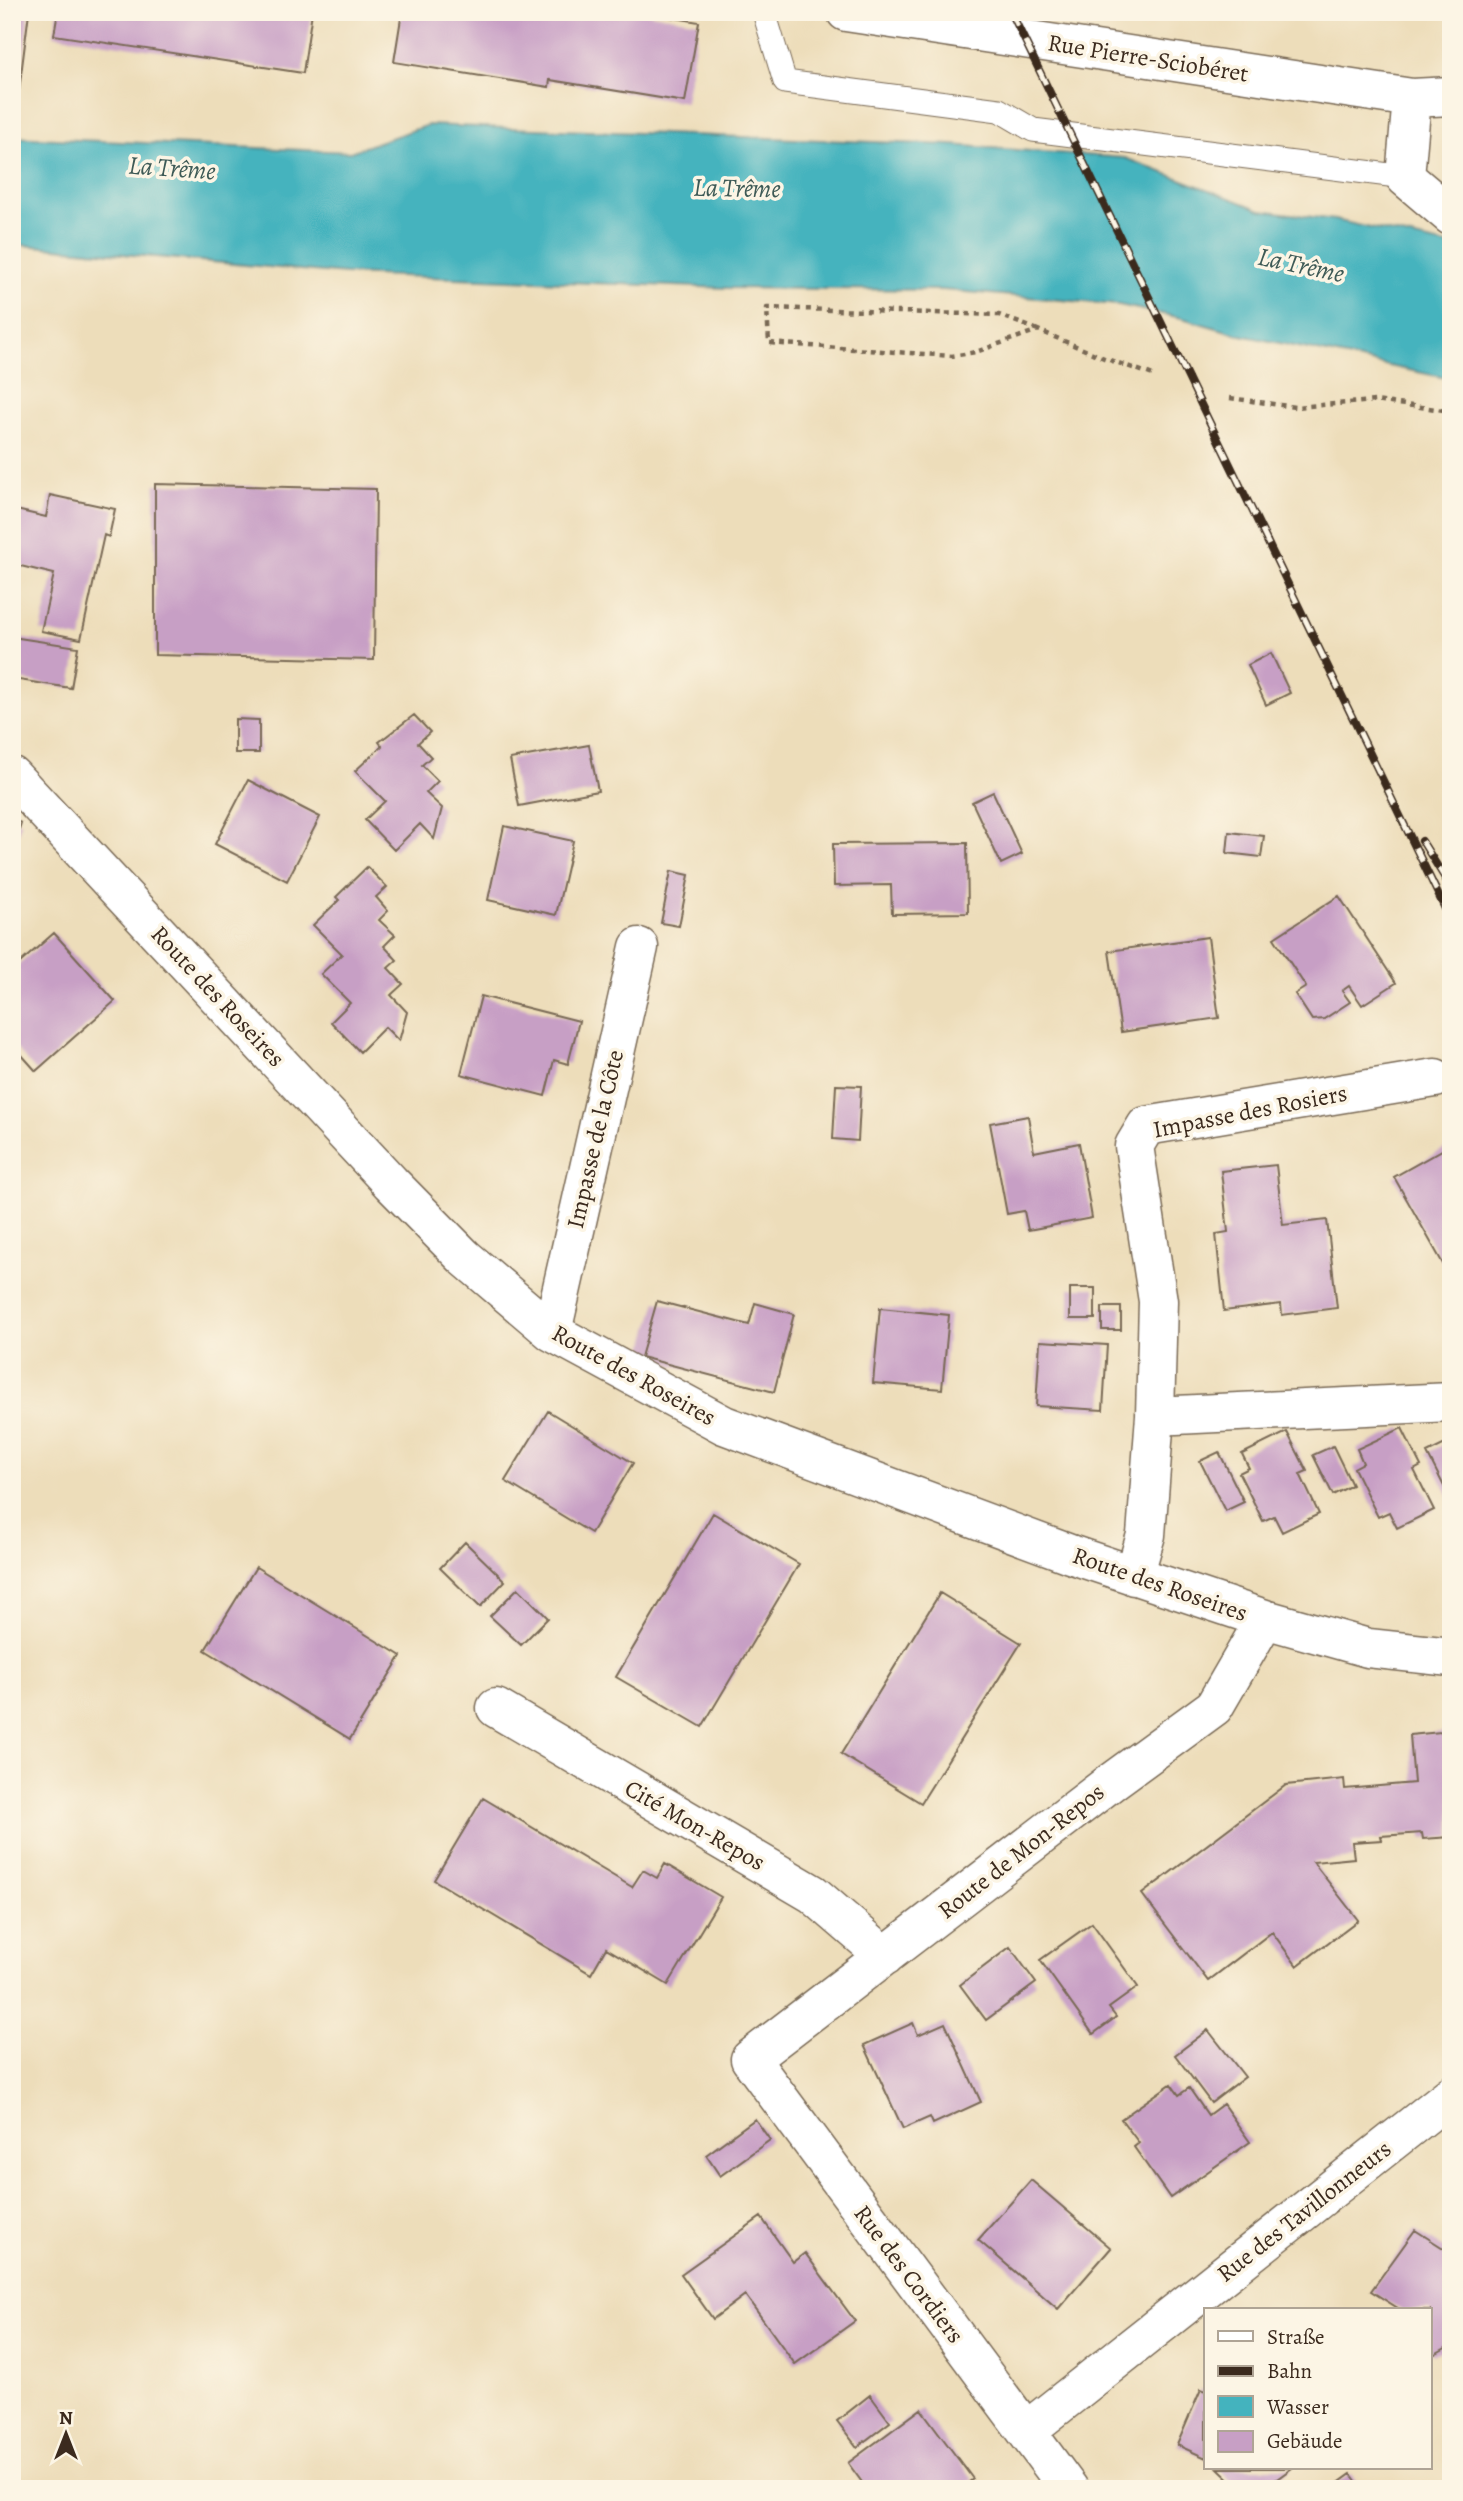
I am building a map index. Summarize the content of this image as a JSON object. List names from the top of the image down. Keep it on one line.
{"streets":{"street":["Rue Pierre-Sciobéret","Route des Roseires","Impasse des Rosiers","Impasse de la Côte","Cité Mon-Repos","Route de Mon-Repos","Rue des Tavillonneurs","Rue des Cordiers"]},"crossings":[["Route des Roseires","Impasse des Rosiers"],["Route des Roseires","Impasse de la Côte"],["Route des Roseires","Route de Mon-Repos"],["Cité Mon-Repos","Route de Mon-Repos"],["Route de Mon-Repos","Rue des Cordiers"],["Rue des Tavillonneurs","Rue des Cordiers"]],"water":["La Trême"],"legend":["Straße","Bahn","Wasser","Gebäude"],"north":"top"}
